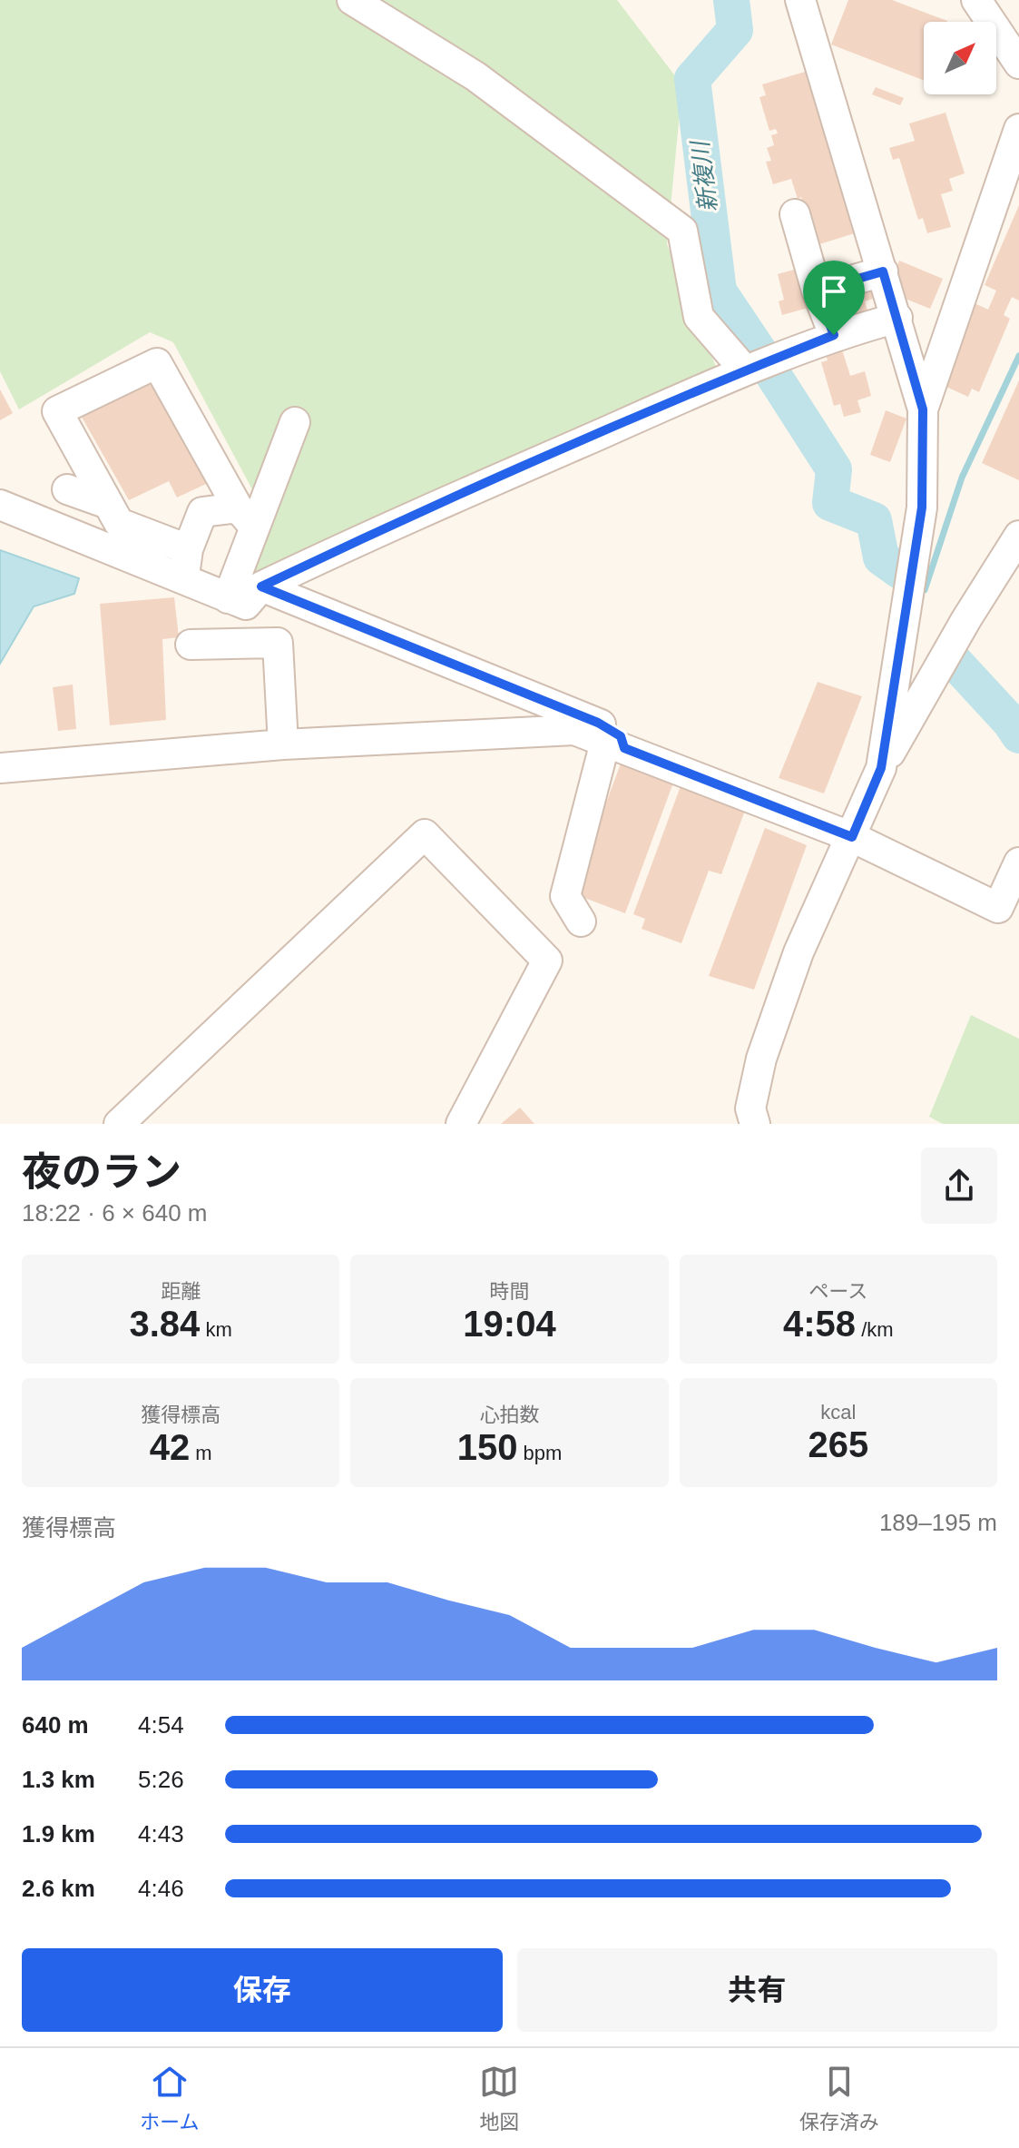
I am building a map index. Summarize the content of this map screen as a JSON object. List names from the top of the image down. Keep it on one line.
{"water":["新複川"],"north":"top right","page":{"heading":["夜のラン","18:22 · 6 × 640 m"],"stats":[["距離","3.84 km"],["時間","19:04"],["ペース","4:58 /km"],["獲得標高","42 m"],["心拍数","150 bpm"],["kcal","265"]],"chart":["獲得標高","189–195 m"],"list":[{"name":"640 m","note":"4:54"},{"name":"1.3 km","note":"5:26"},{"name":"1.9 km","note":"4:43"},{"name":"2.6 km","note":"4:46"}],"buttons":["保存","共有"],"tabs":["ホーム","地図","保存済み"]}}
